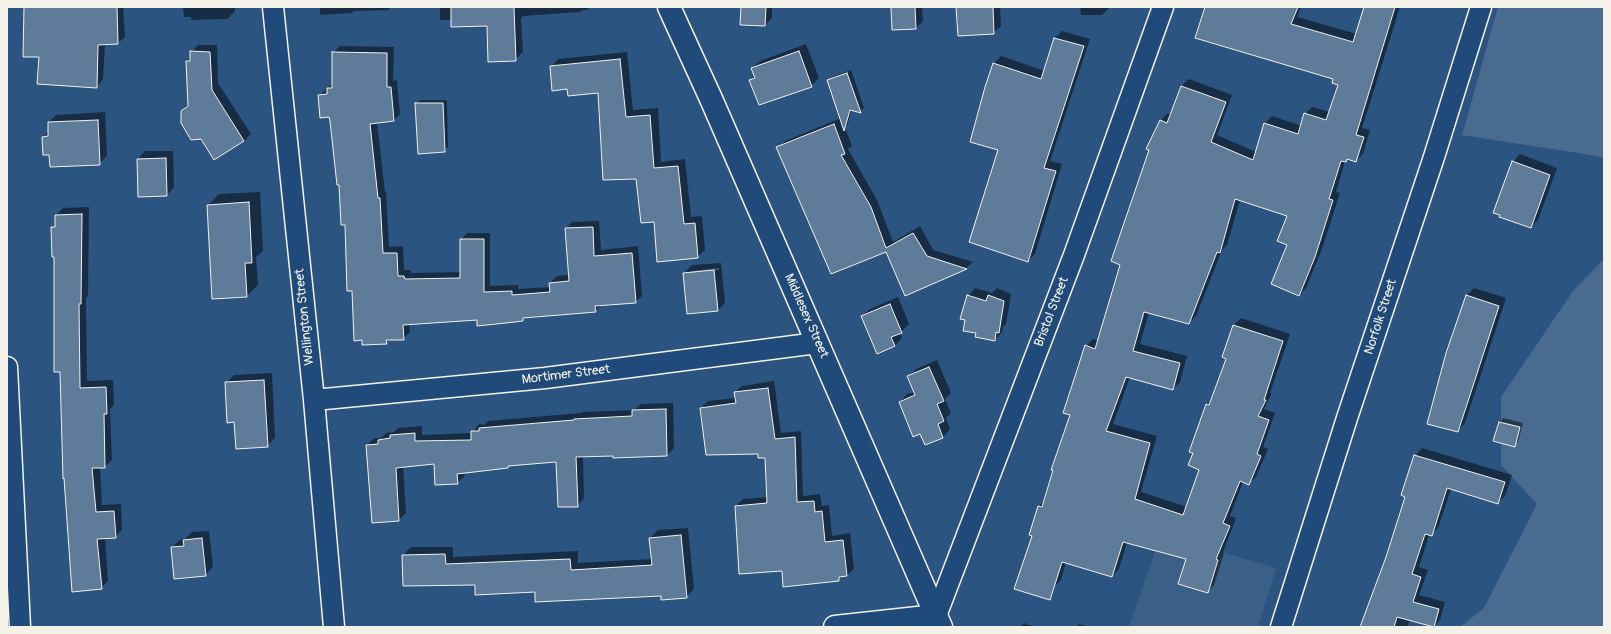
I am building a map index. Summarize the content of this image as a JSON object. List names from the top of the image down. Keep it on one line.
{"streets":{"street":["Bristol Street","Middlesex Street","Wellington Street","Norfolk Street","Mortimer Street"]},"crossings":[["Bristol Street","Middlesex Street"],["Middlesex Street","Mortimer Street"],["Wellington Street","Mortimer Street"]]}
